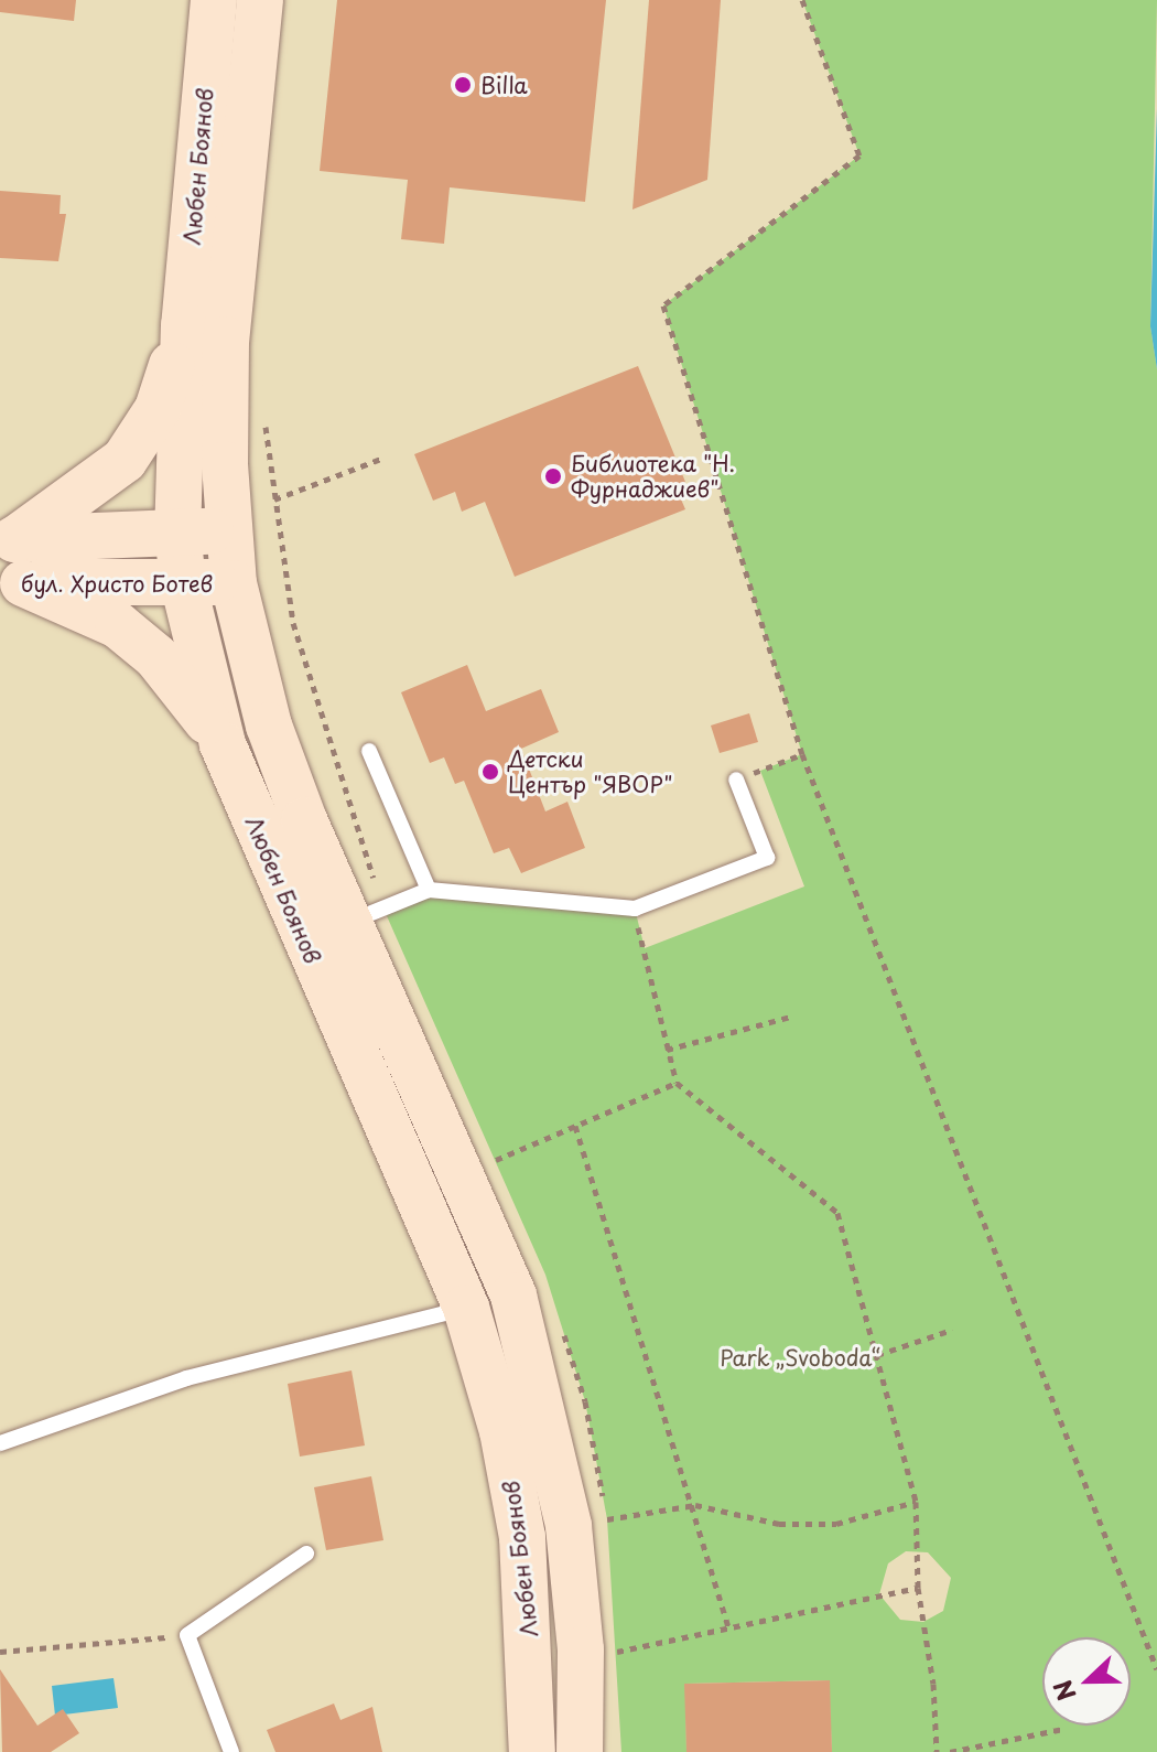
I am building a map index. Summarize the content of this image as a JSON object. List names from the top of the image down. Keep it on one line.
{"streets":{"street":["Любен Боянов","бул. Христо Ботев"]},"crossings":[["Любен Боянов","бул. Христо Ботев"]],"parks":["Park „Svoboda“"],"places":["Billa","Библиотека \"Н. Фурнаджиев\"","Детски Център \"ЯВОР\""],"north":"left"}
